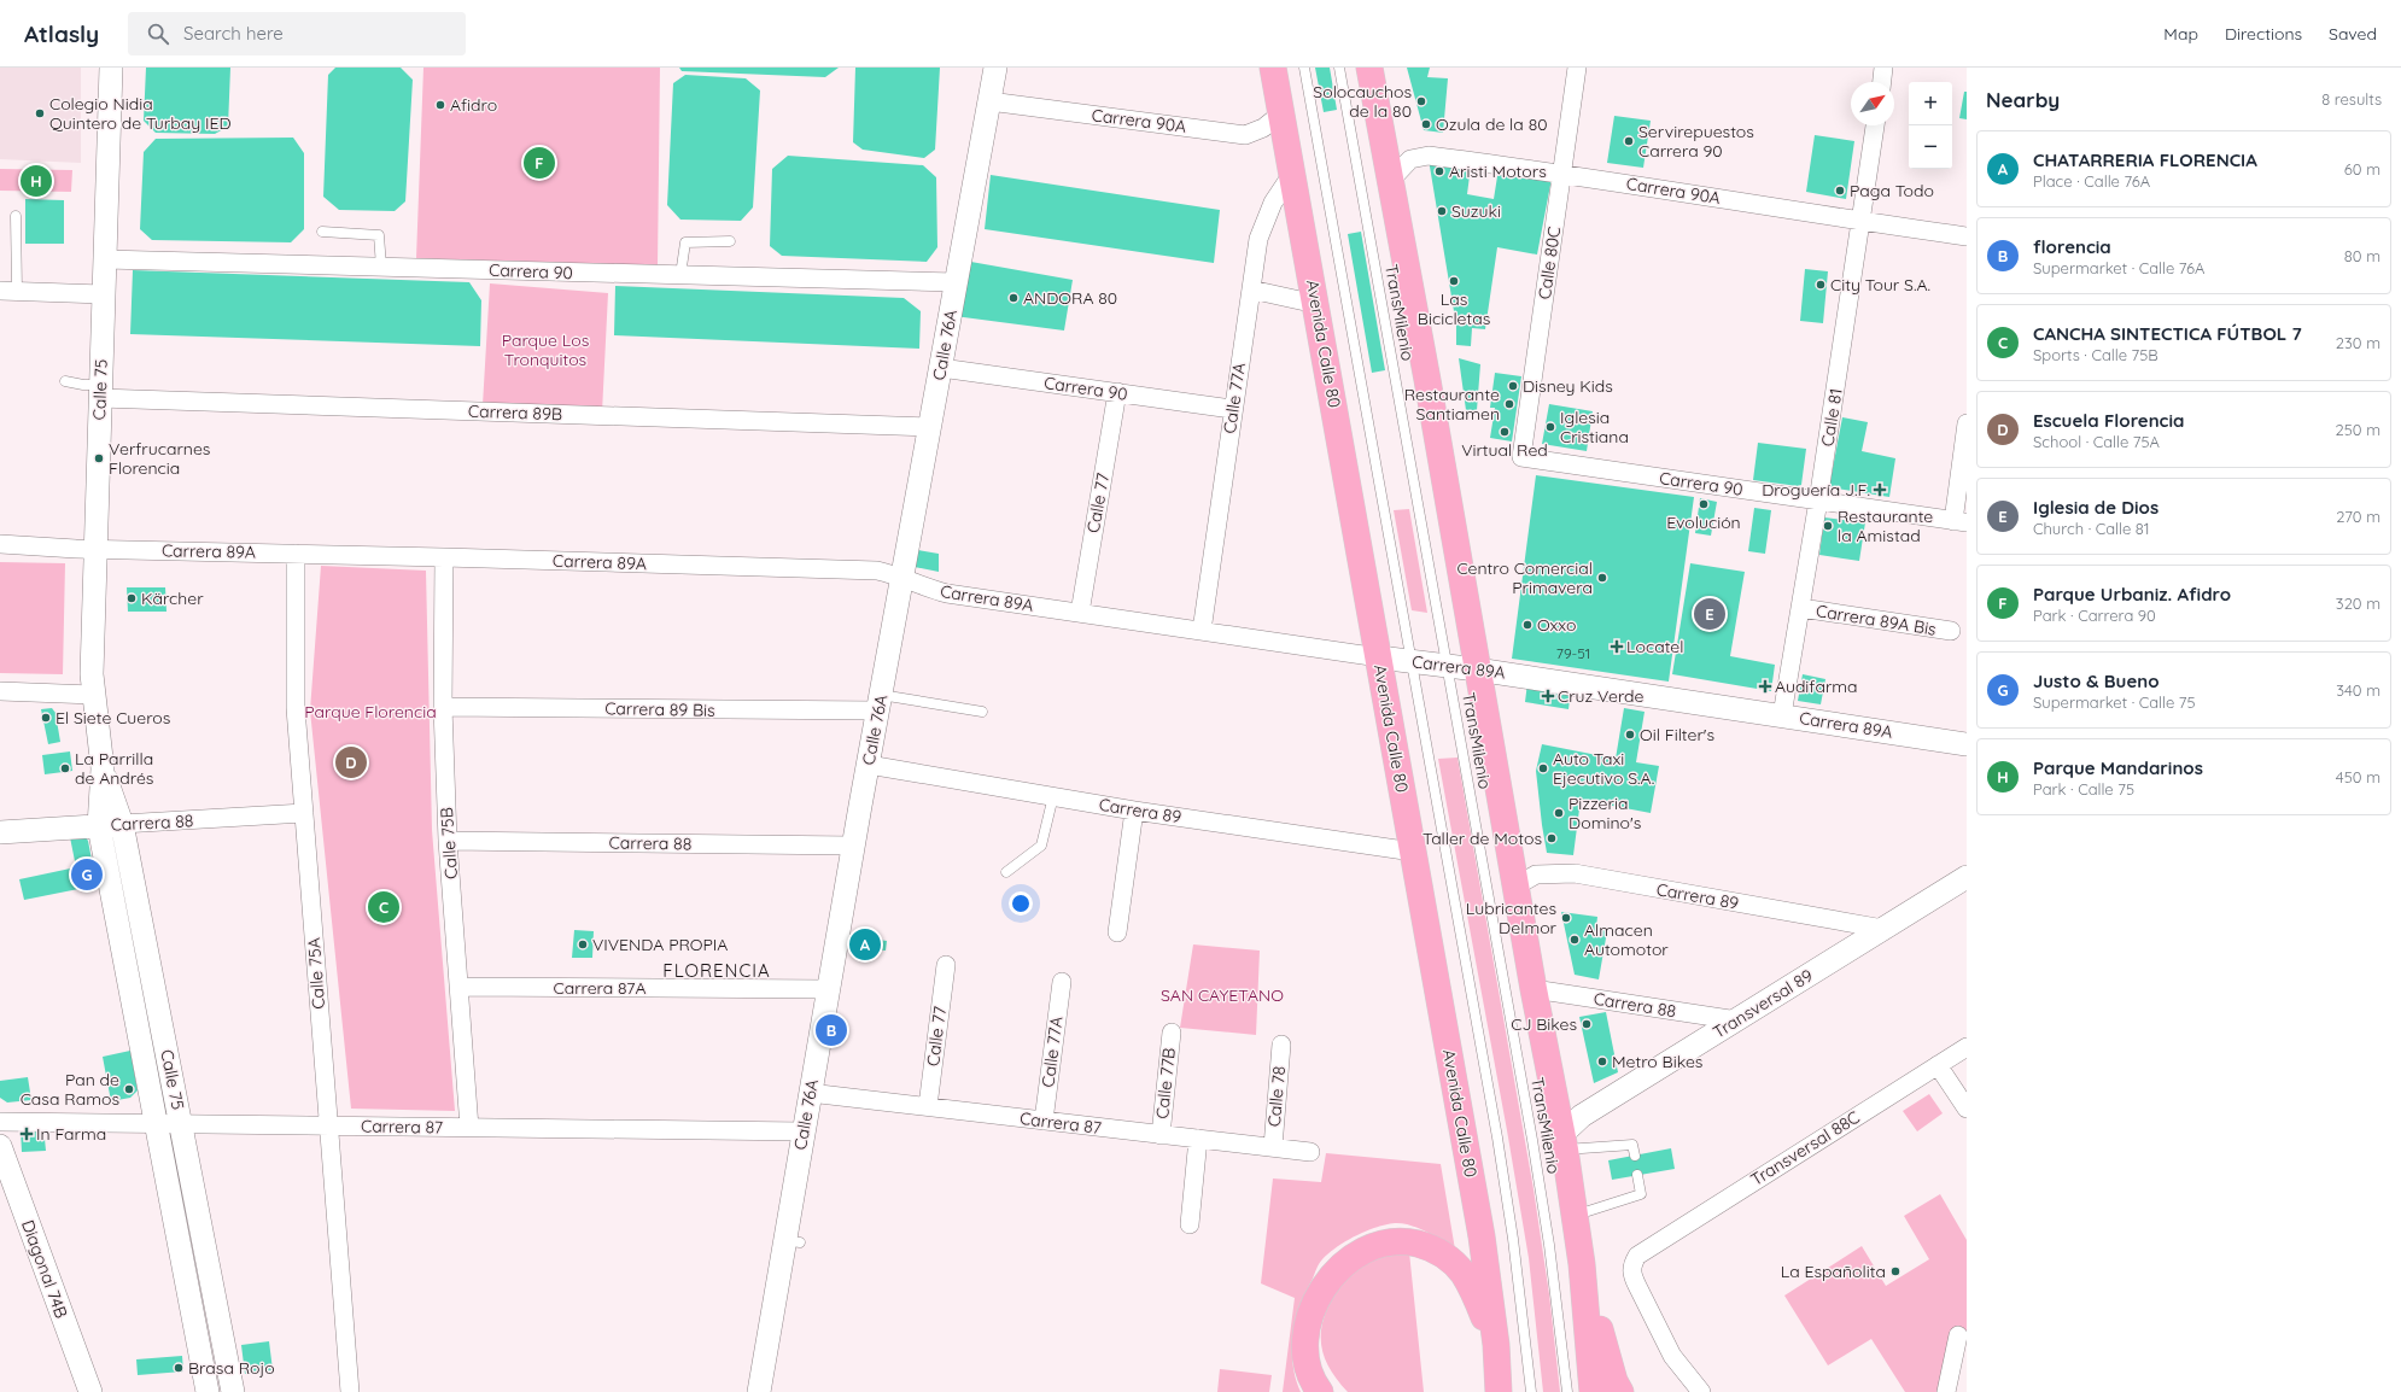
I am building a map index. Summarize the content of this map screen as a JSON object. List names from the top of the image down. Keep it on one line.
{"streets":{"highway":["Avenida Calle 80"],"street":["Carrera 90A","Calle 80C","Carrera 90","Calle 76A","Calle 75","Calle 77A","Carrera 89B","Calle 81","Calle 77","Carrera 89A","Carrera 89A Bis","Carrera 89 Bis","Carrera 89","Carrera 88","Calle 75B","Calle 75A","Carrera 87A","Transversal 89","Calle 77B","Calle 78","Carrera 87","Transversal 88C","Diagonal 74B"],"lane":["TransMilenio"]},"crossings":[["Carrera 90A","Calle 80C"],["Carrera 90A","Avenida Calle 80"],["Carrera 90A","Calle 76A"],["Carrera 90A","Calle 81"],["Calle 80C","Carrera 90"],["Carrera 90","Calle 76A"],["Carrera 90","Calle 75"],["Carrera 90","Calle 77A"],["Carrera 90","Calle 81"],["Carrera 90","Calle 77"],["TransMilenio","Carrera 89A"],["Avenida Calle 80","Calle 77A"],["Avenida Calle 80","Carrera 89A"],["Avenida Calle 80","Carrera 89"],["Calle 76A","Carrera 89B"],["Calle 76A","Carrera 89A"],["Calle 76A","Carrera 89 Bis"],["Calle 76A","Carrera 89"],["Calle 76A","Carrera 88"],["Calle 76A","Carrera 87A"],["Calle 76A","Carrera 87"],["Calle 75","Carrera 89B"],["Calle 75","Carrera 89A"],["Calle 75","Carrera 88"],["Calle 75","Carrera 87"],["Calle 77A","Carrera 89A"],["Calle 77A","Carrera 87"],["Calle 81","Carrera 89A"],["Calle 81","Carrera 89A Bis"],["Calle 77","Carrera 89A"],["Calle 77","Carrera 87"],["Carrera 89A","Calle 75B"],["Carrera 89A","Calle 75A"],["Carrera 89 Bis","Calle 75B"],["Carrera 89","Transversal 89"],["Carrera 88","Calle 75B"],["Carrera 88","Calle 75A"],["Carrera 88","Transversal 89"],["Calle 75B","Carrera 87A"],["Calle 75B","Carrera 87"],["Calle 75A","Carrera 87"],["Calle 77B","Carrera 87"],["Calle 78","Carrera 87"]],"districts":["FLORENCIA"],"parks":["Parque Los Tronquitos","Parque Florencia","SAN CAYETANO"],"places":{"other":["Solocauchos de la 80","Afidro","Colegio Nidia Quintero de Turbay IED","Ozula de la 80","Servirepuestos Carrera 90","Aristi Motors","Paga Todo","Suzuki","Las Bicicletas","City Tour S.A.","ANDORA 80","Disney Kids","Restaurante Santiamen","Iglesia Cristiana","Virtual Red","Verfrucarnes Florencia","Evolución","Restaurante la Amistad","Centro Comercial Primavera","Kärcher","Oxxo","El Siete Cueros","Oil Filter's","La Parrilla de Andrés","Auto Taxi Ejecutivo S.A.","Pizzeria Domino's","Taller de Motos","Lubricantes Delmor","Almacen Automotor","VIVENDA PROPIA","CJ Bikes","Metro Bikes","Pan de Casa Ramos","La Españolita","Brasa Rojo"],"health":["Droguería J.F.","Locatel","Audifarma","Cruz Verde","In Farma"]},"house_numbers":["79-51"],"north":"top right","page":{"header":"Atlasly","search":"Search here","nav":["Map","Directions","Saved"],"heading":["Nearby","8 results"],"map_buttons":["+","−"],"list":[{"mark":"A","name":"CHATARRERIA FLORENCIA","note":"Place · Calle 76A","value":"60 m"},{"mark":"B","name":"florencia","note":"Supermarket · Calle 76A","value":"80 m"},{"mark":"C","name":"CANCHA SINTECTICA FÚTBOL 7","note":"Sports · Calle 75B","value":"230 m"},{"mark":"D","name":"Escuela Florencia","note":"School · Calle 75A","value":"250 m"},{"mark":"E","name":"Iglesia de Dios","note":"Church · Calle 81","value":"270 m"},{"mark":"F","name":"Parque Urbaniz. Afidro","note":"Park · Carrera 90","value":"320 m"},{"mark":"G","name":"Justo & Bueno","note":"Supermarket · Calle 75","value":"340 m"},{"mark":"H","name":"Parque Mandarinos","note":"Park · Calle 75","value":"450 m"}],"pins":["F","H","E","D","G","C","A","B"]}}
